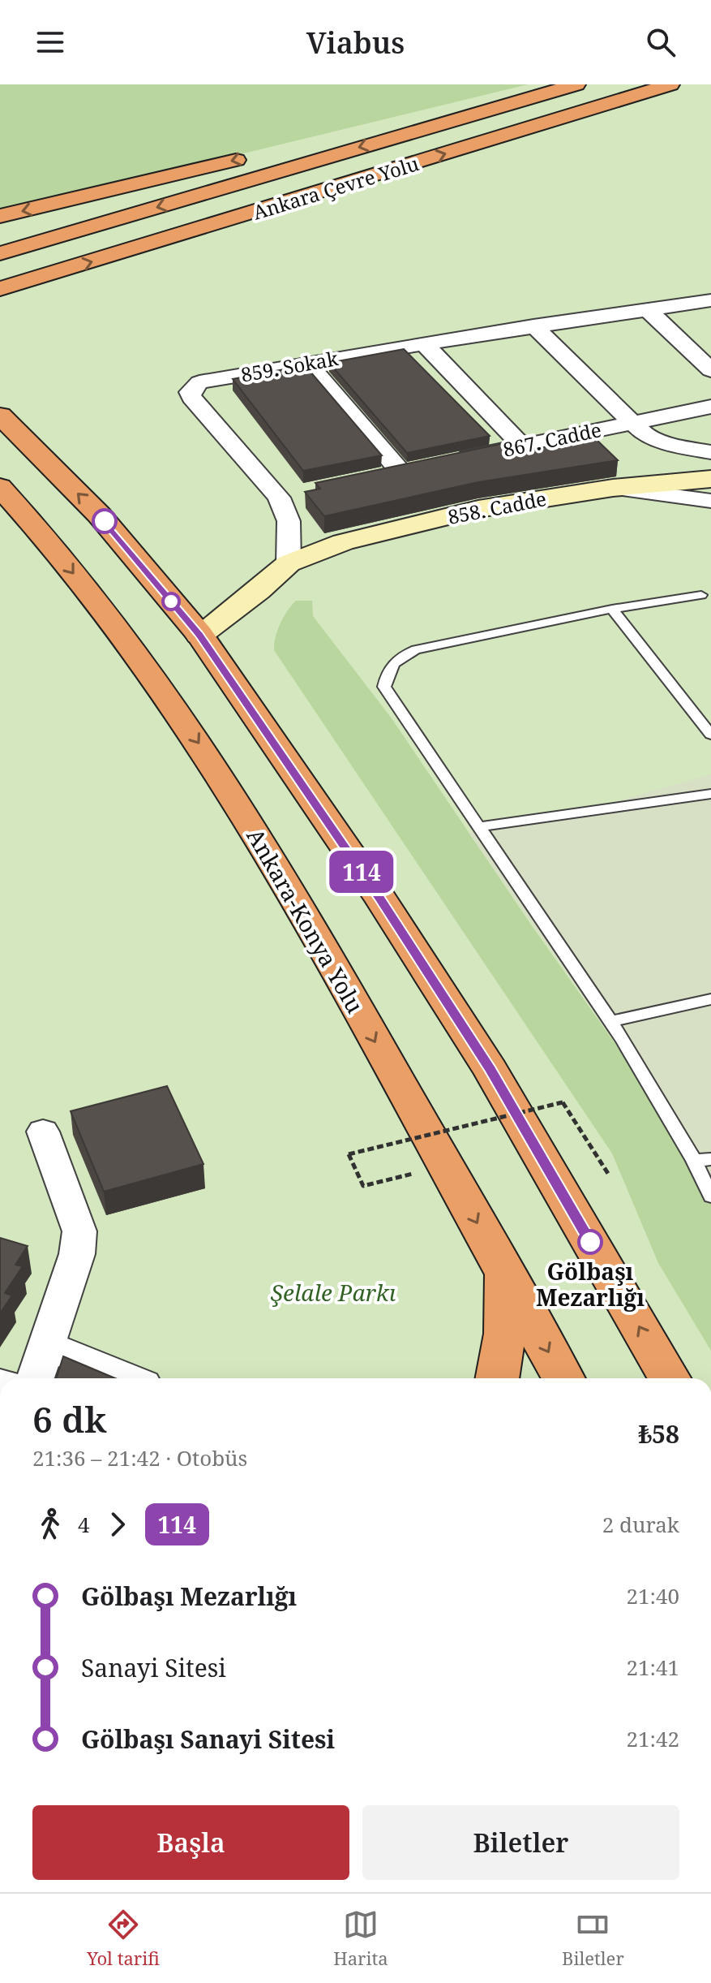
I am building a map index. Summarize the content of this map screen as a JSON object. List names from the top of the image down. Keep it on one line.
{"streets":{"highway":["Ankara Çevre Yolu","Ankara-Konya Yolu"],"street":["859. Sokak","867. Cadde","858. Cadde"]},"crossings":[["859. Sokak","858. Cadde"]],"parks":["Şelale Parkı"],"places":["Gölbaşı Mezarlığı"],"lines":["bus line 114"],"page":{"header":"Viabus","on_map":"114","heading":["6 dk","21:36 – 21:42 · Otobüs","₺58"],"legs":["4","114","2 durak"],"list":[{"name":"Gölbaşı Mezarlığı","value":"21:40"},{"name":"Sanayi Sitesi","value":"21:41"},{"name":"Gölbaşı Sanayi Sitesi","value":"21:42"}],"buttons":["Başla","Biletler"],"tabs":["Yol tarifi","Harita","Biletler"]}}
